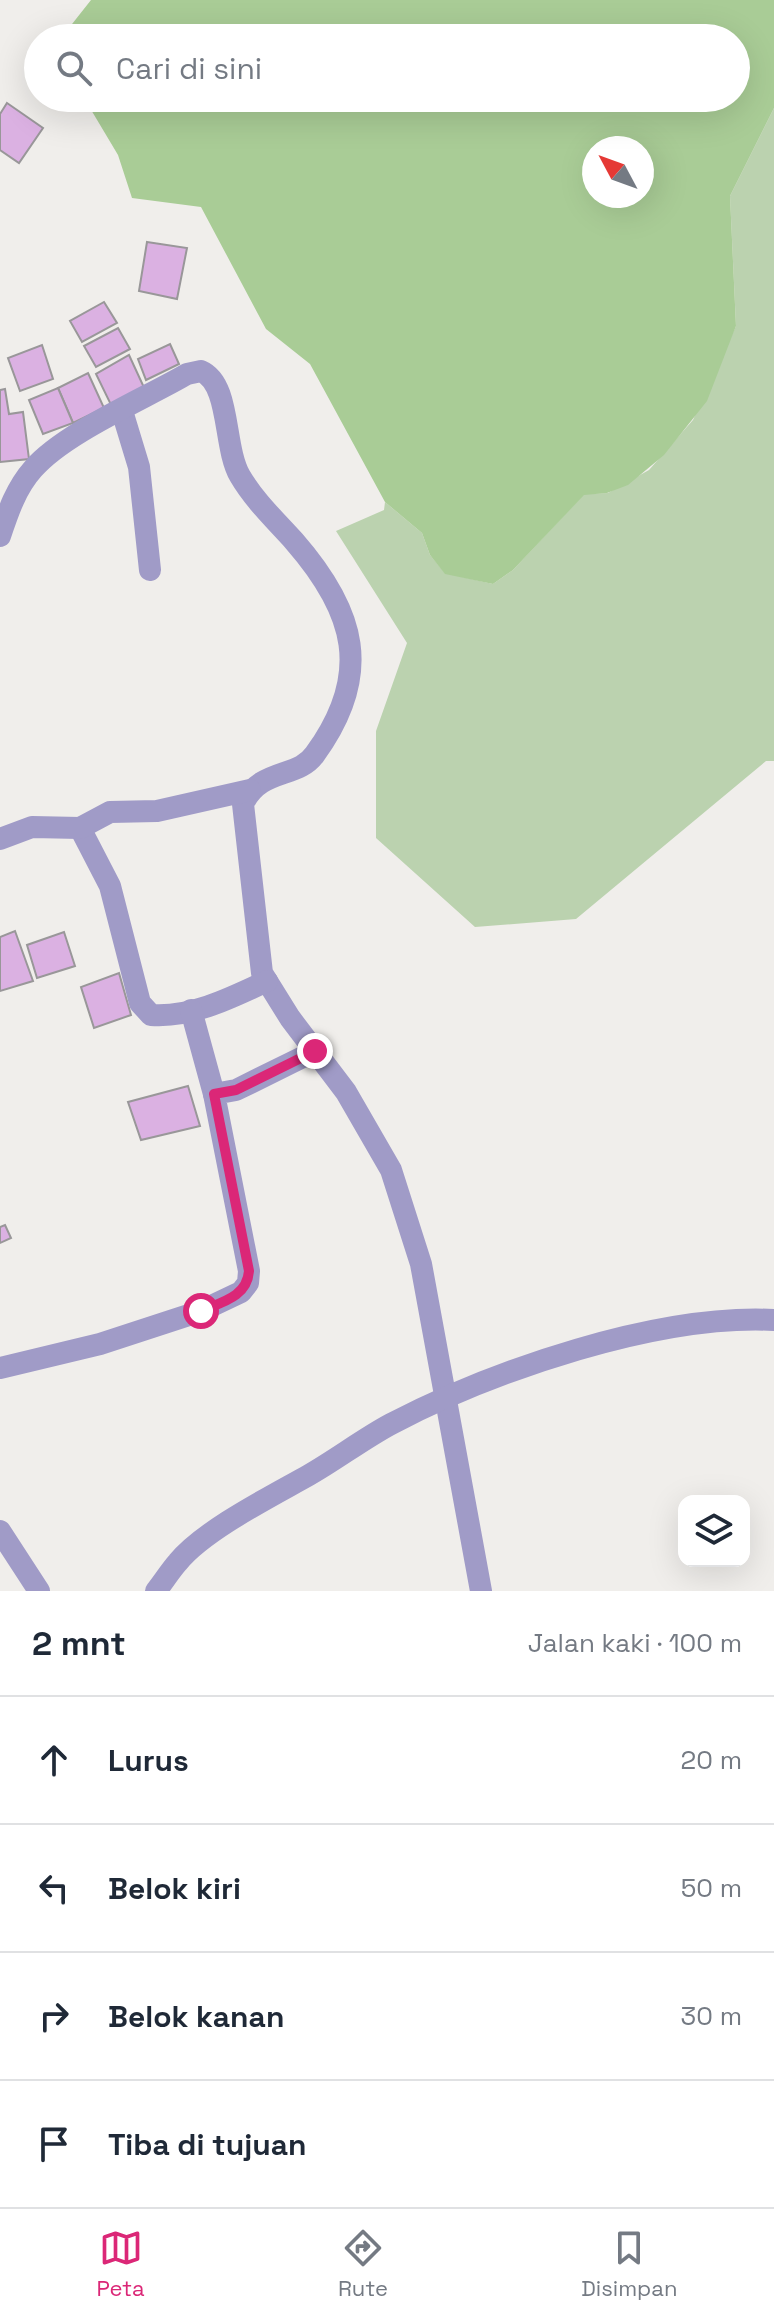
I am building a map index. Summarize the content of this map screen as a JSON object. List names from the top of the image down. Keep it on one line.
{"north":"top left","page":{"search":"Cari di sini","heading":["2 mnt","Jalan kaki · 100 m"],"list":[["Lurus","20 m"],["Belok kiri","50 m"],["Belok kanan","30 m"],"Tiba di tujuan"],"nav":["Peta","Rute","Disimpan"]}}
